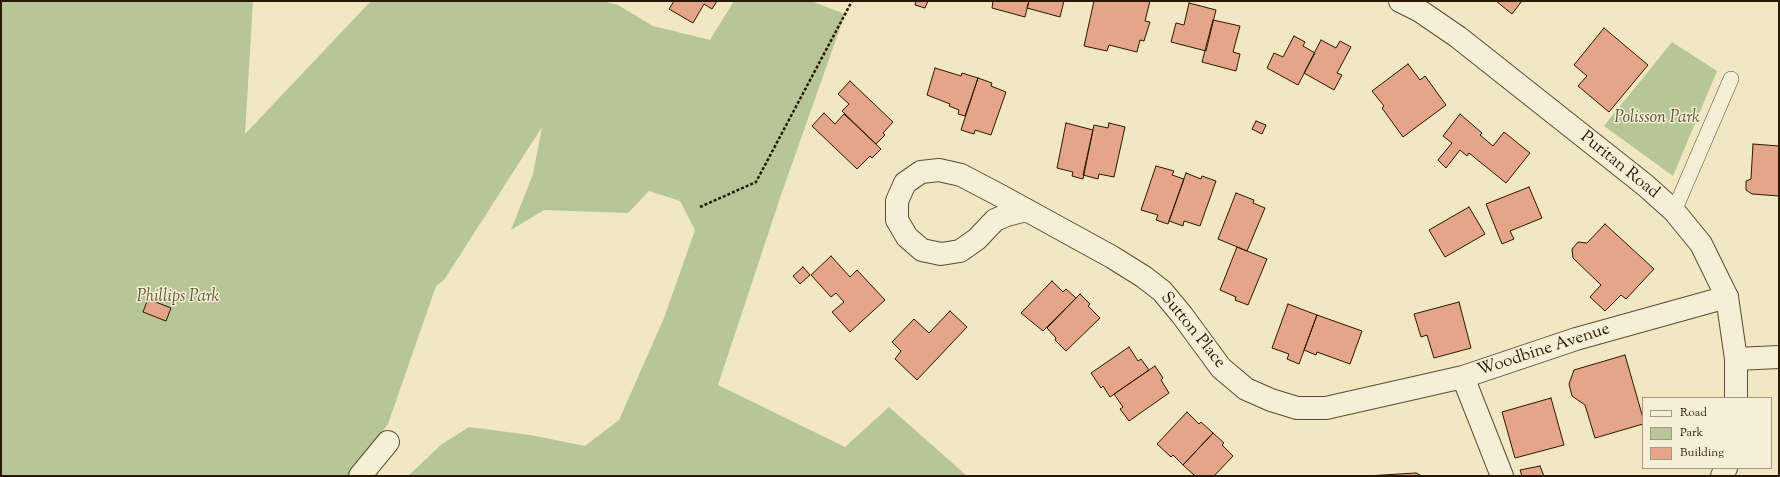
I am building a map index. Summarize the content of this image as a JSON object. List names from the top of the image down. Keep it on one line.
{"streets":{"street":["Puritan Road","Sutton Place","Woodbine Avenue"]},"crossings":[["Puritan Road","Woodbine Avenue"],["Sutton Place","Woodbine Avenue"]],"parks":["Polisson Park","Phillips Park"],"legend":["Road","Park","Building"]}
